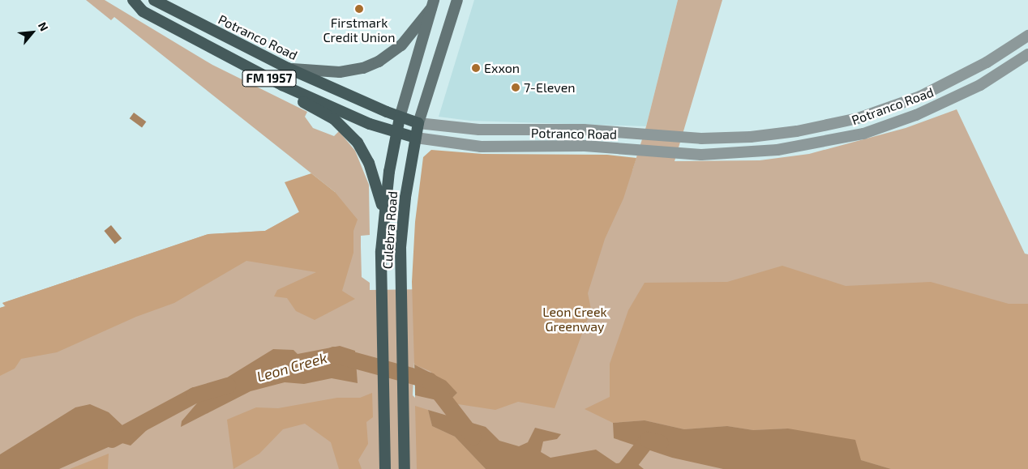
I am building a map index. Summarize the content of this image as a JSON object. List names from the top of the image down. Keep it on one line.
{"streets":{"main road":["Potranco Road","FM 1957","Culebra Road"]},"crossings":[["Potranco Road","Culebra Road"]],"water":["Leon Creek"],"parks":["Leon Creek Greenway"],"places":["Firstmark Credit Union","Exxon","7-Eleven"],"north":"top right"}
